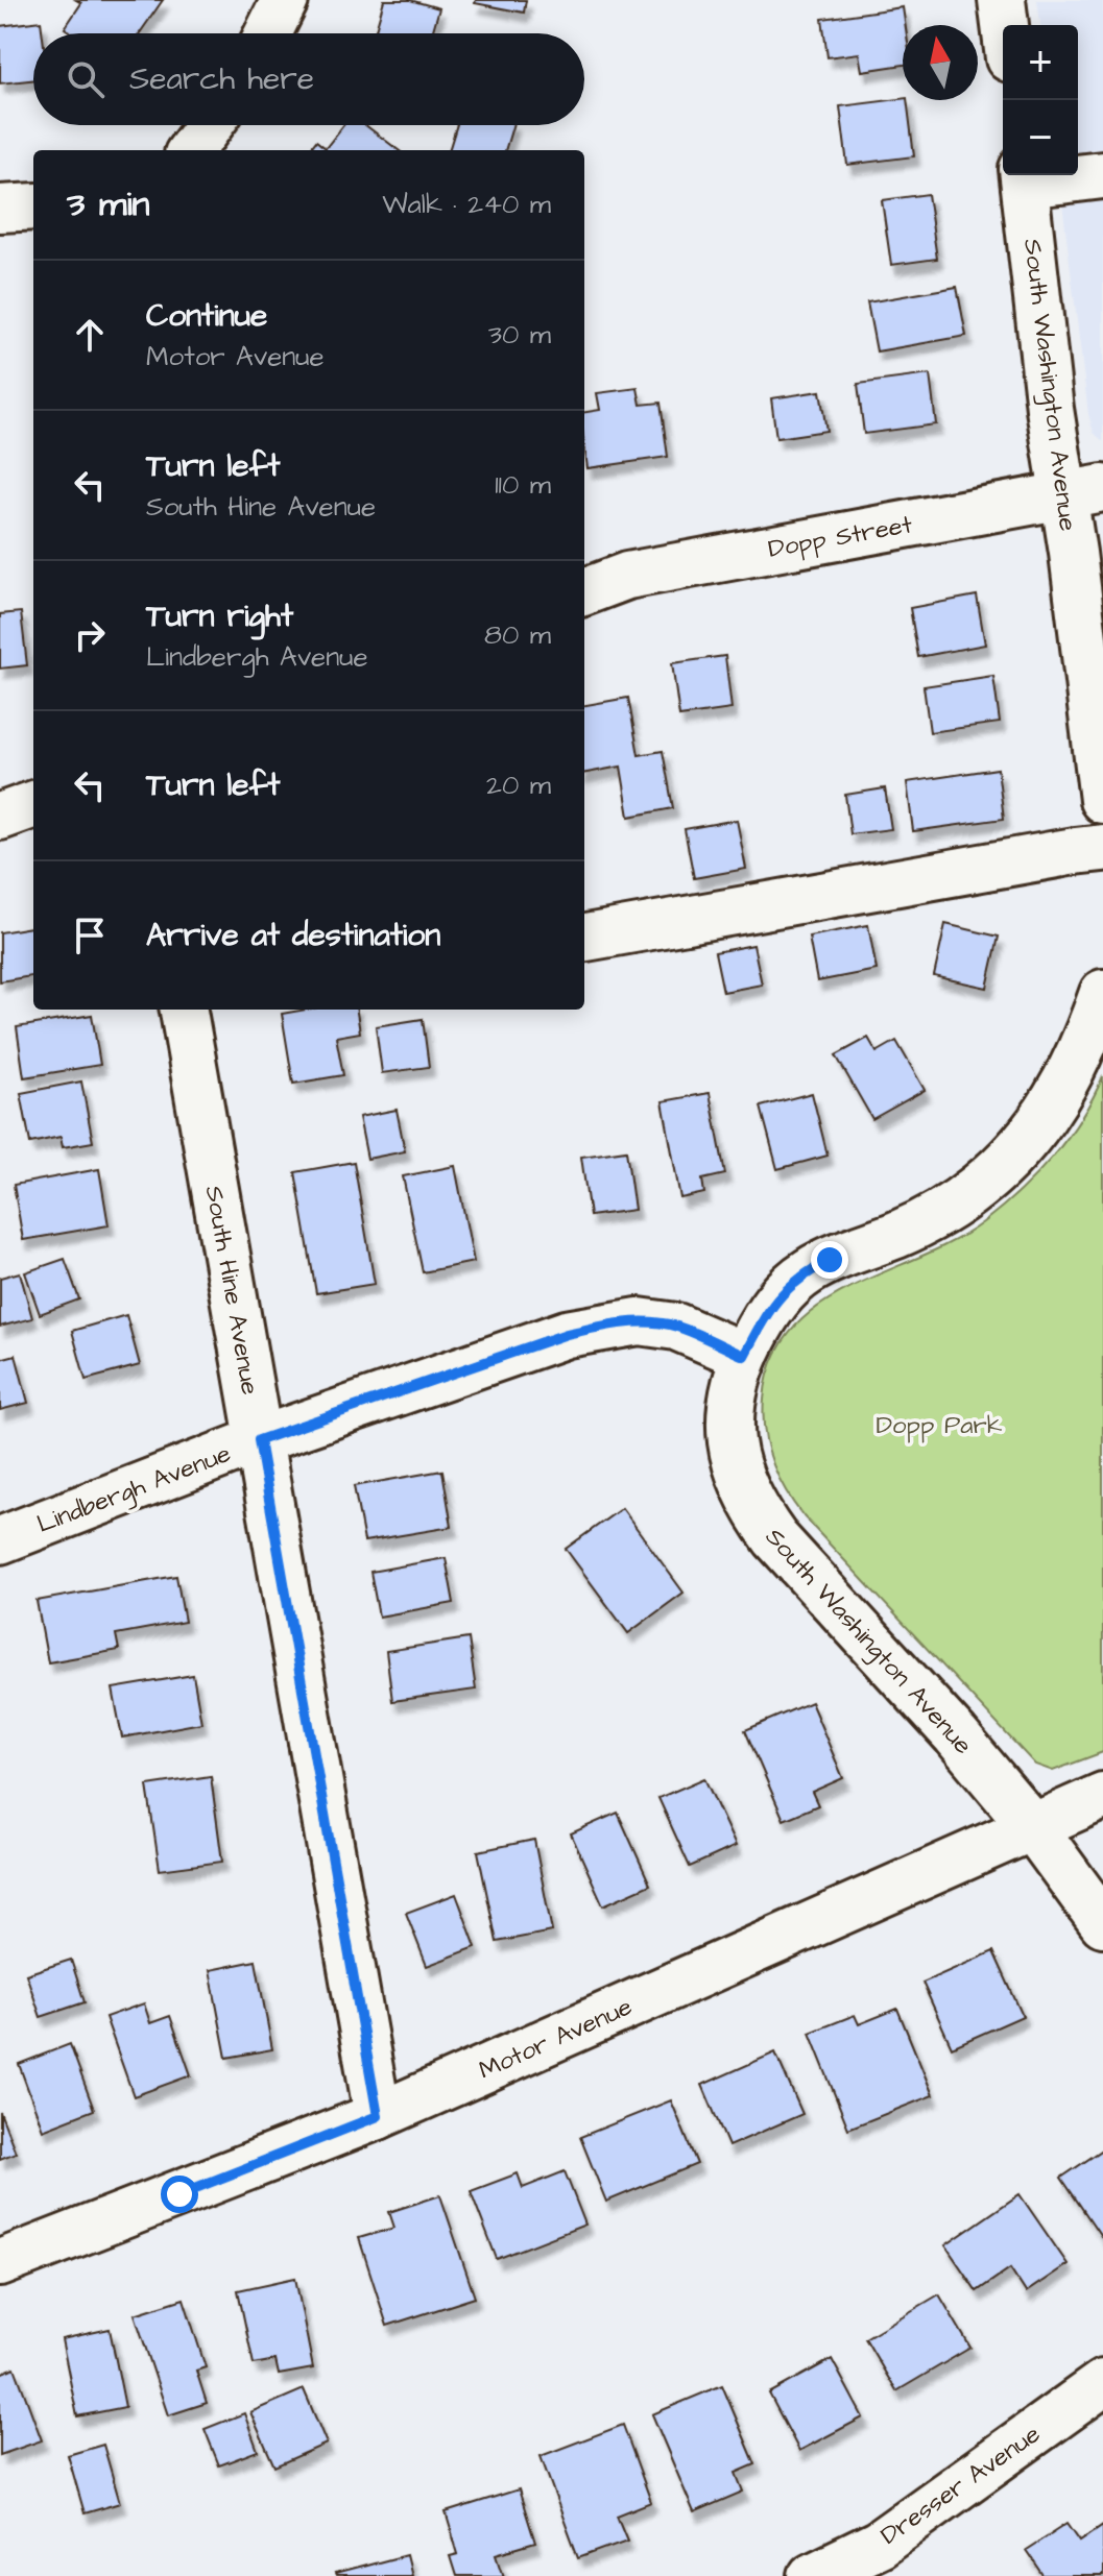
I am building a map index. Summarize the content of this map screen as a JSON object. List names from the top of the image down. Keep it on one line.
{"streets":{"street":["South Washington Avenue","Dopp Street","South Hine Avenue","Lindbergh Avenue","Motor Avenue","Dresser Avenue"]},"crossings":[["South Washington Avenue","Dopp Street"],["South Washington Avenue","Lindbergh Avenue"],["South Washington Avenue","Motor Avenue"],["South Hine Avenue","Lindbergh Avenue"],["South Hine Avenue","Motor Avenue"]],"parks":["Dopp Park"],"north":"top","page":{"map_buttons":["+","−"],"search":"Search here","heading":["3 min","Walk · 240 m"],"list":[["Continue","Motor Avenue","30 m"],["Turn left","South Hine Avenue","110 m"],["Turn right","Lindbergh Avenue","80 m"],["Turn left","20 m"],"Arrive at destination"]}}
